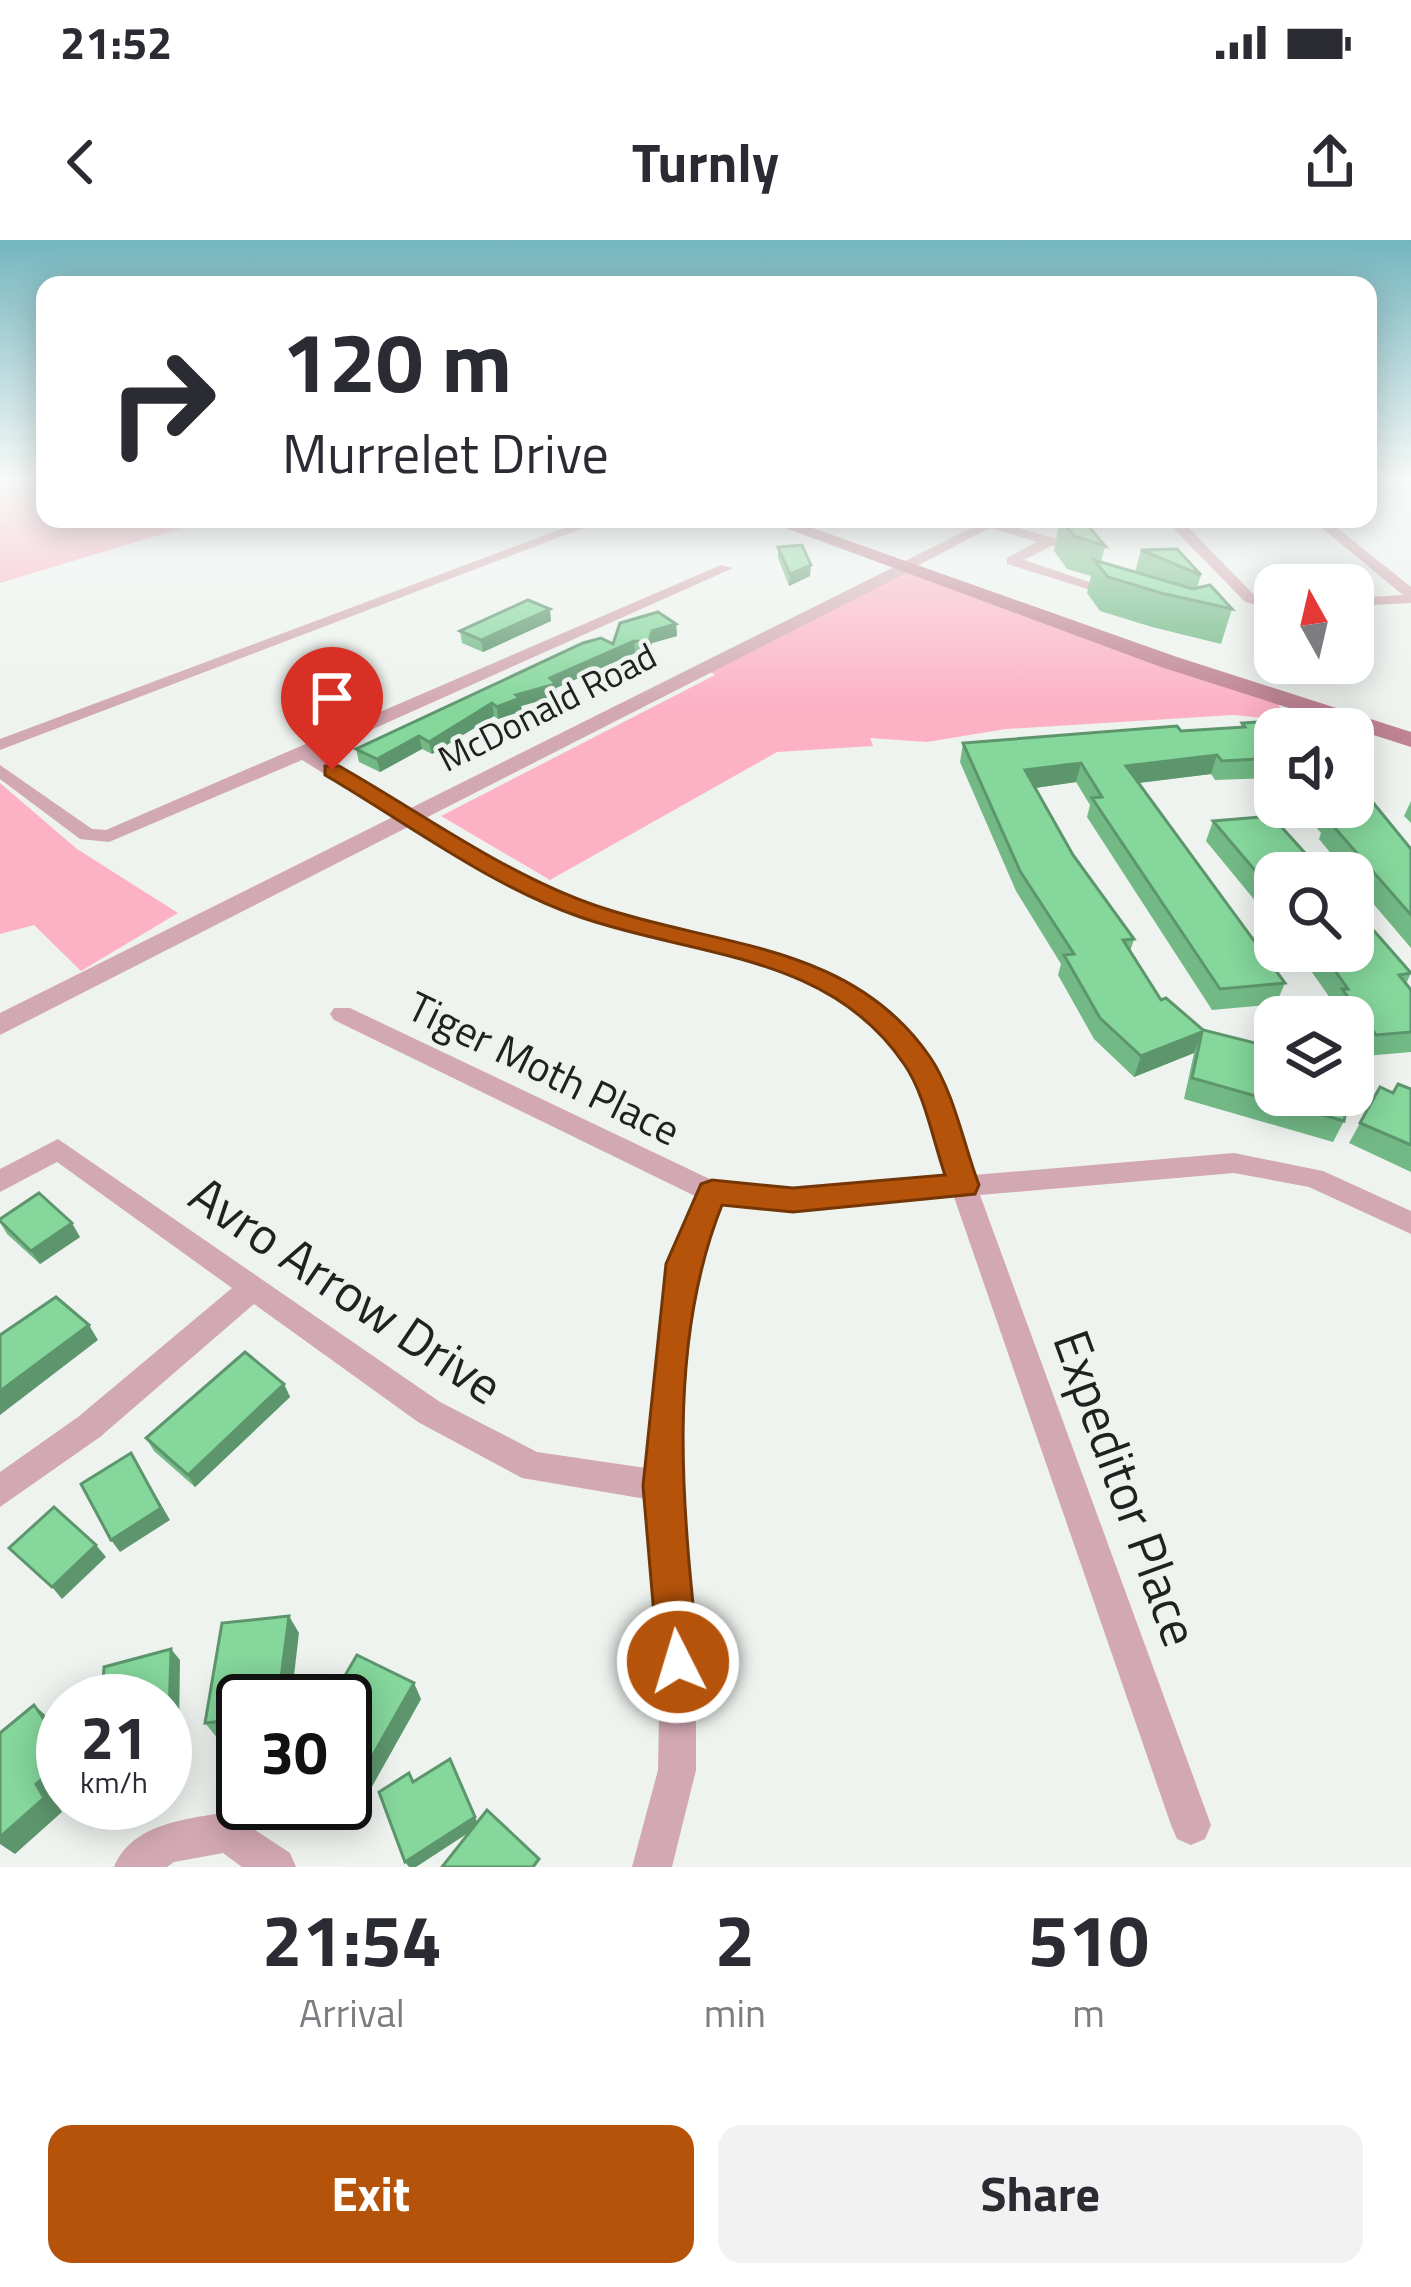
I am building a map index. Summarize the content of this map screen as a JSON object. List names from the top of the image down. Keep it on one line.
{"streets":{"street":["McDonald Road","Tiger Moth Place","Avro Arrow Drive","Expeditor Place"]},"crossings":[["McDonald Road","Expeditor Place"]],"north":"top","page":{"status":"21:52","header":"Turnly","turn":["120 m","Murrelet Drive"],"speed":"21 km/h","limit":"30","eta":["21:54","Arrival","2","min","510","m"],"buttons":["Exit","Share"]}}
